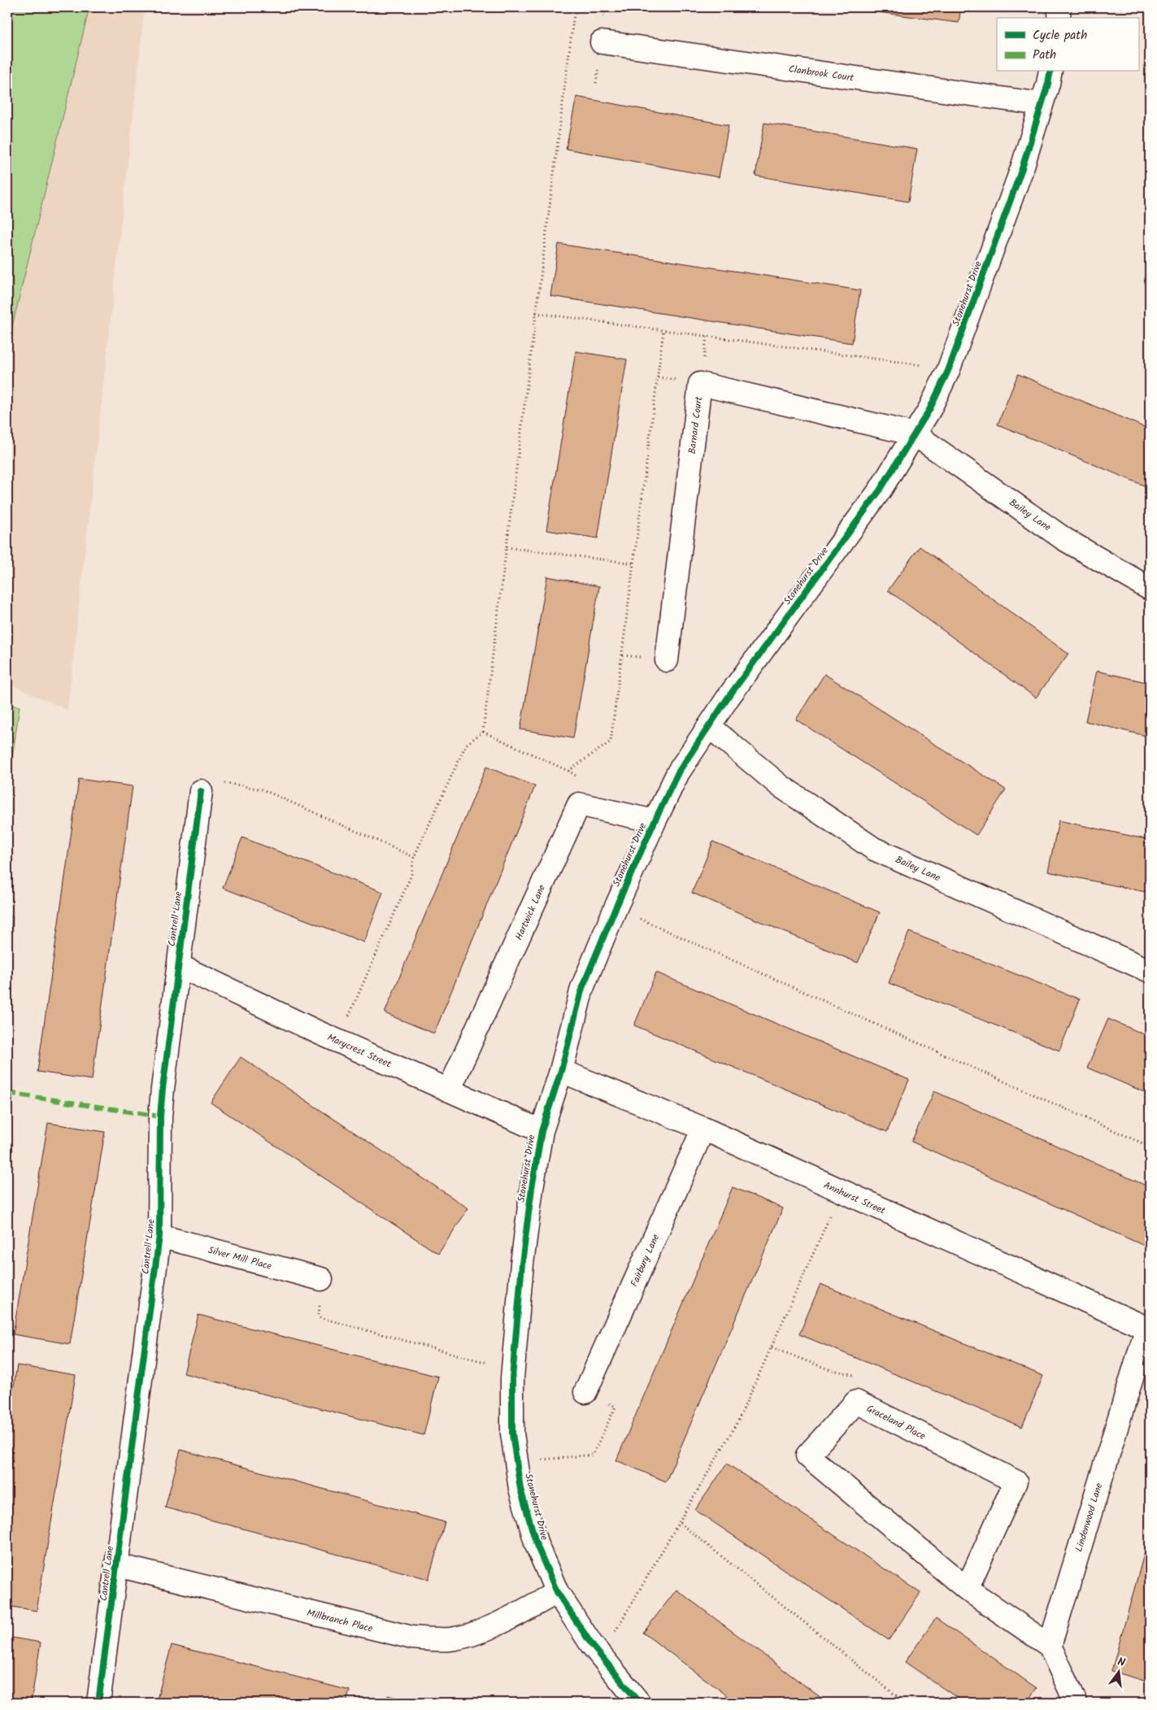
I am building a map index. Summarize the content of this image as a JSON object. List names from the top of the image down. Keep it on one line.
{"streets":{"street":["Clanbrook Court","Stonehurst Drive","Barnard Court","Bailey Lane","Hartwick Lane","Cantrell Lane","Marycrest Street","Annhurst Street","Silver Mill Place","Fairbury Lane","Graceland Place","Lindenwood Lane","Millbranch Place"]},"crossings":[["Clanbrook Court","Stonehurst Drive"],["Stonehurst Drive","Barnard Court"],["Stonehurst Drive","Bailey Lane"],["Stonehurst Drive","Hartwick Lane"],["Stonehurst Drive","Marycrest Street"],["Stonehurst Drive","Annhurst Street"],["Stonehurst Drive","Millbranch Place"],["Barnard Court","Bailey Lane"],["Hartwick Lane","Marycrest Street"],["Cantrell Lane","Marycrest Street"],["Cantrell Lane","Silver Mill Place"],["Cantrell Lane","Millbranch Place"],["Annhurst Street","Fairbury Lane"],["Annhurst Street","Lindenwood Lane"],["Graceland Place","Lindenwood Lane"]],"legend":["Cycle path","Path"],"north":"top"}
